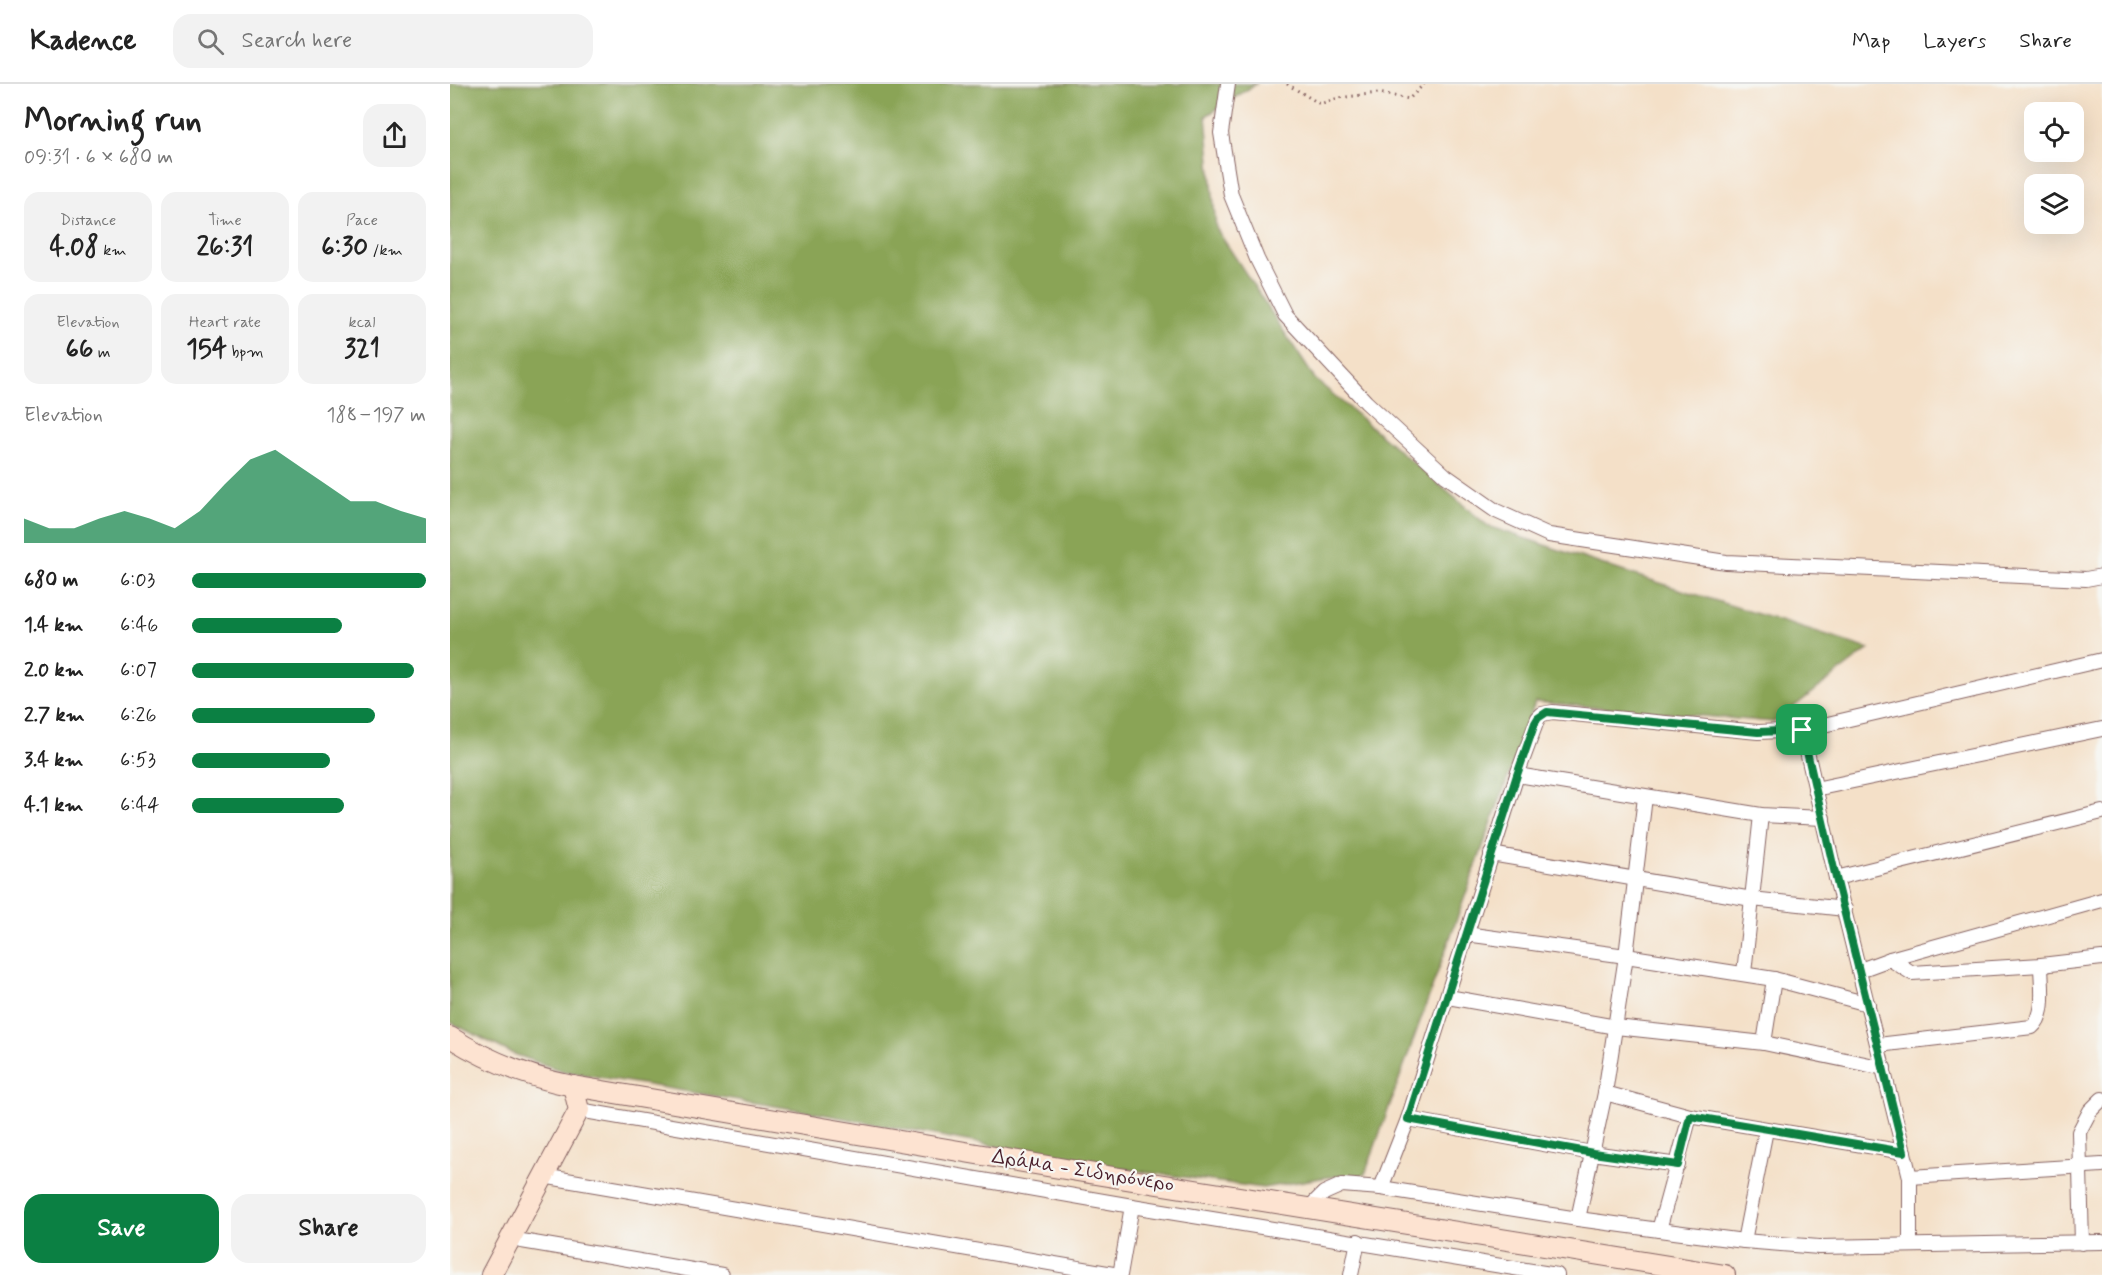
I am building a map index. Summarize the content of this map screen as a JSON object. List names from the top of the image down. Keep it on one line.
{"streets":{"street":["Δράμα - Σιδηρόνερο"]},"page":{"header":"Kadence","search":"Search here","nav":["Map","Layers","Share"],"heading":["Morning run","09:31 · 6 × 680 m"],"stats":[["Distance","4.08 km"],["Time","26:31"],["Pace","6:30 /km"],["Elevation","66 m"],["Heart rate","154 bpm"],["kcal","321"]],"chart":["Elevation","188–197 m"],"list":[{"name":"680 m","note":"6:03"},{"name":"1.4 km","note":"6:46"},{"name":"2.0 km","note":"6:07"},{"name":"2.7 km","note":"6:26"},{"name":"3.4 km","note":"6:53"},{"name":"4.1 km","note":"6:44"}],"buttons":["Save","Share"]}}
